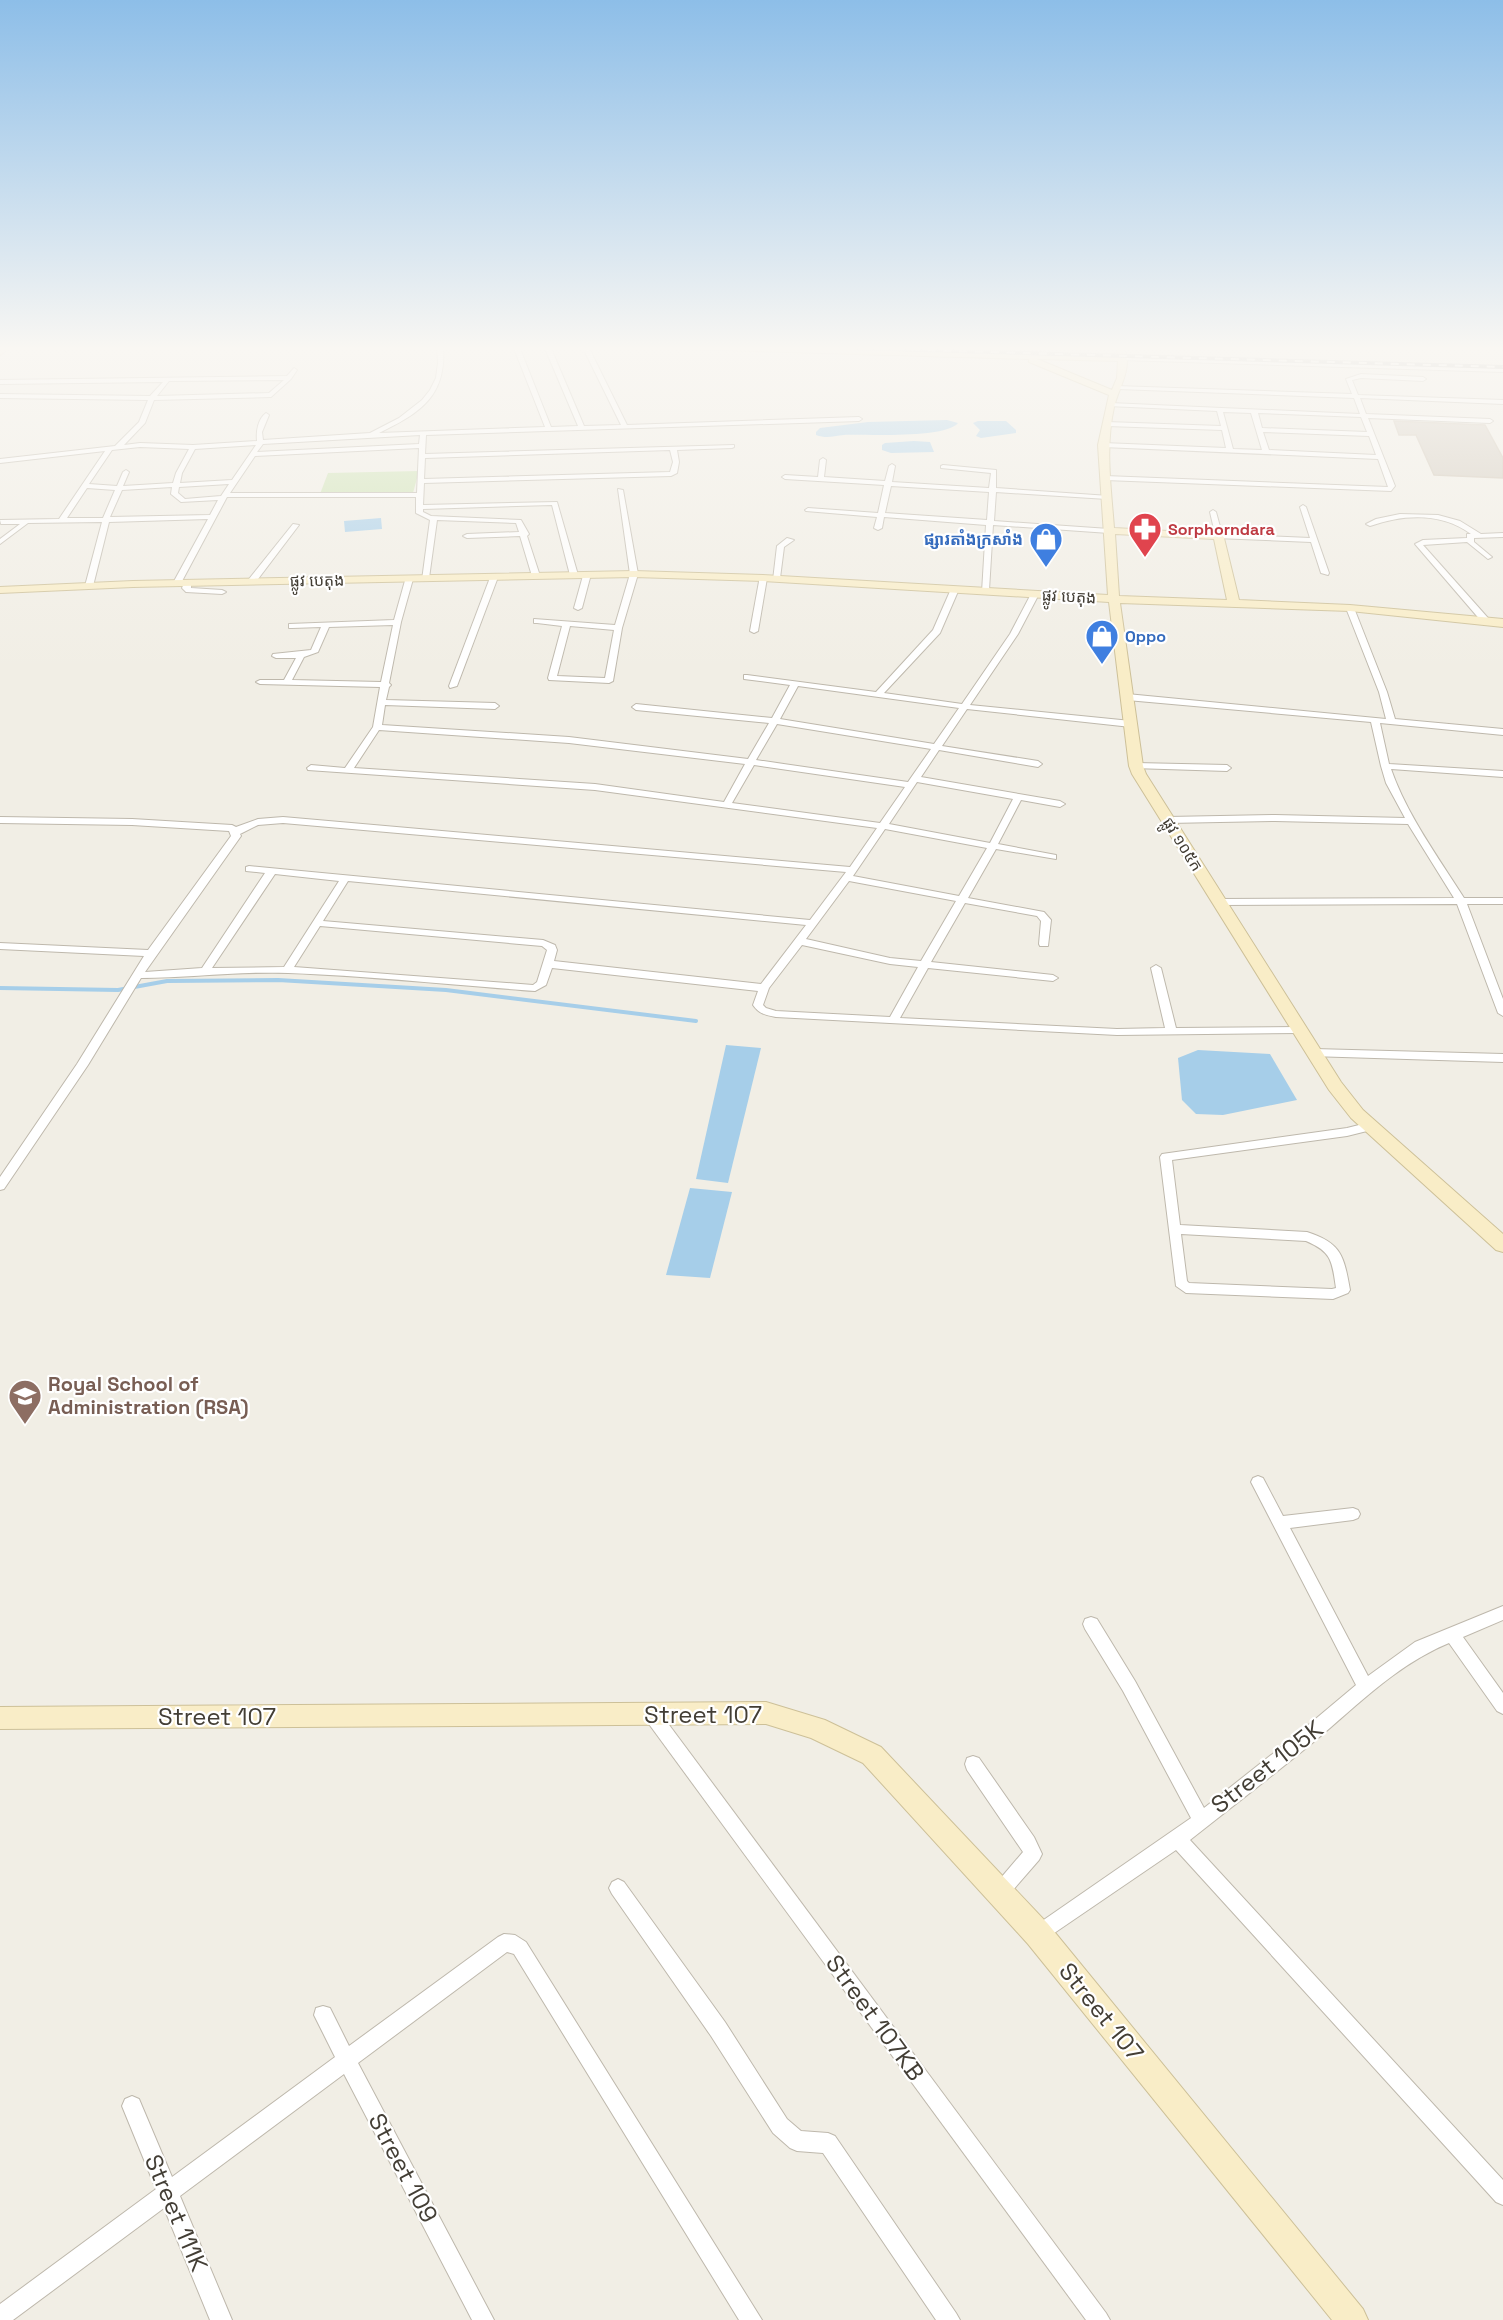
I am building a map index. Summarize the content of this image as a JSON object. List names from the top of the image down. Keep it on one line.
{"streets":{"street":["ផ្លូវ បេតុង","ផ្លូវ ១០៥ក","Street 107","Street 105K","Street 107KB","Street 109","Street 111K"]},"crossings":[["ផ្លូវ បេតុង","ផ្លូវ ១០៥ក"],["Street 107","Street 105K"],["Street 107","Street 107KB"]],"places":{"pharmacy":["Sorphorndara"],"shop":["ផ្សារតាំងក្រសាំង","Oppo"],"school or university":["Royal School of Administration (RSA)"]}}
